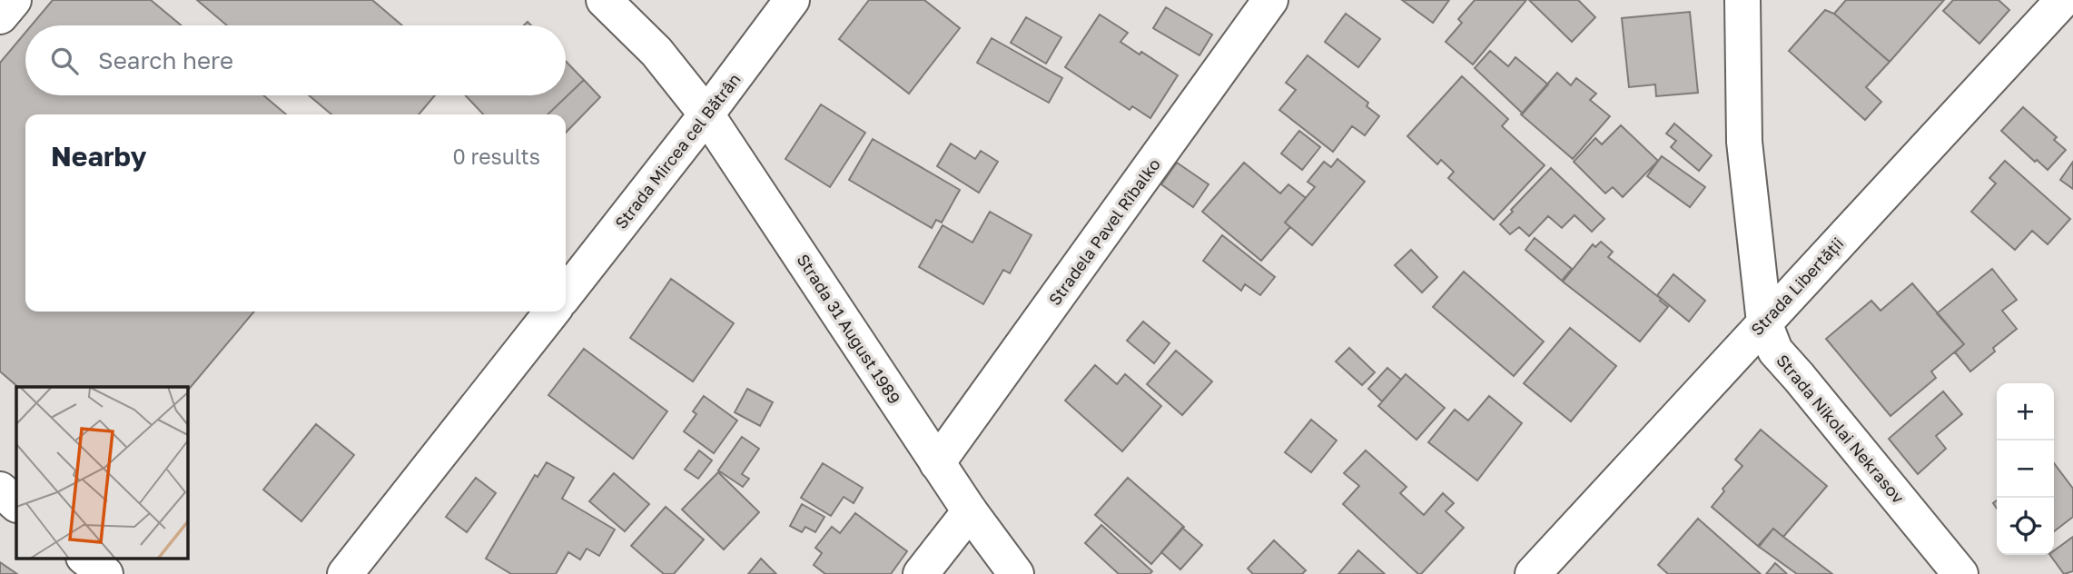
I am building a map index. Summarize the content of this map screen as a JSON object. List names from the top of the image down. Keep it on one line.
{"streets":{"street":["Strada Mircea cel Bătrân","Stradela Pavel Rîbalko","Strada Libertății","Strada 31 August 1989","Strada Nikolai Nekrasov"]},"crossings":[["Strada Mircea cel Bătrân","Strada 31 August 1989"],["Stradela Pavel Rîbalko","Strada 31 August 1989"],["Strada Libertății","Strada Nikolai Nekrasov"]],"page":{"search":"Search here","heading":["Nearby","0 results"],"map_buttons":["+","−"]}}
